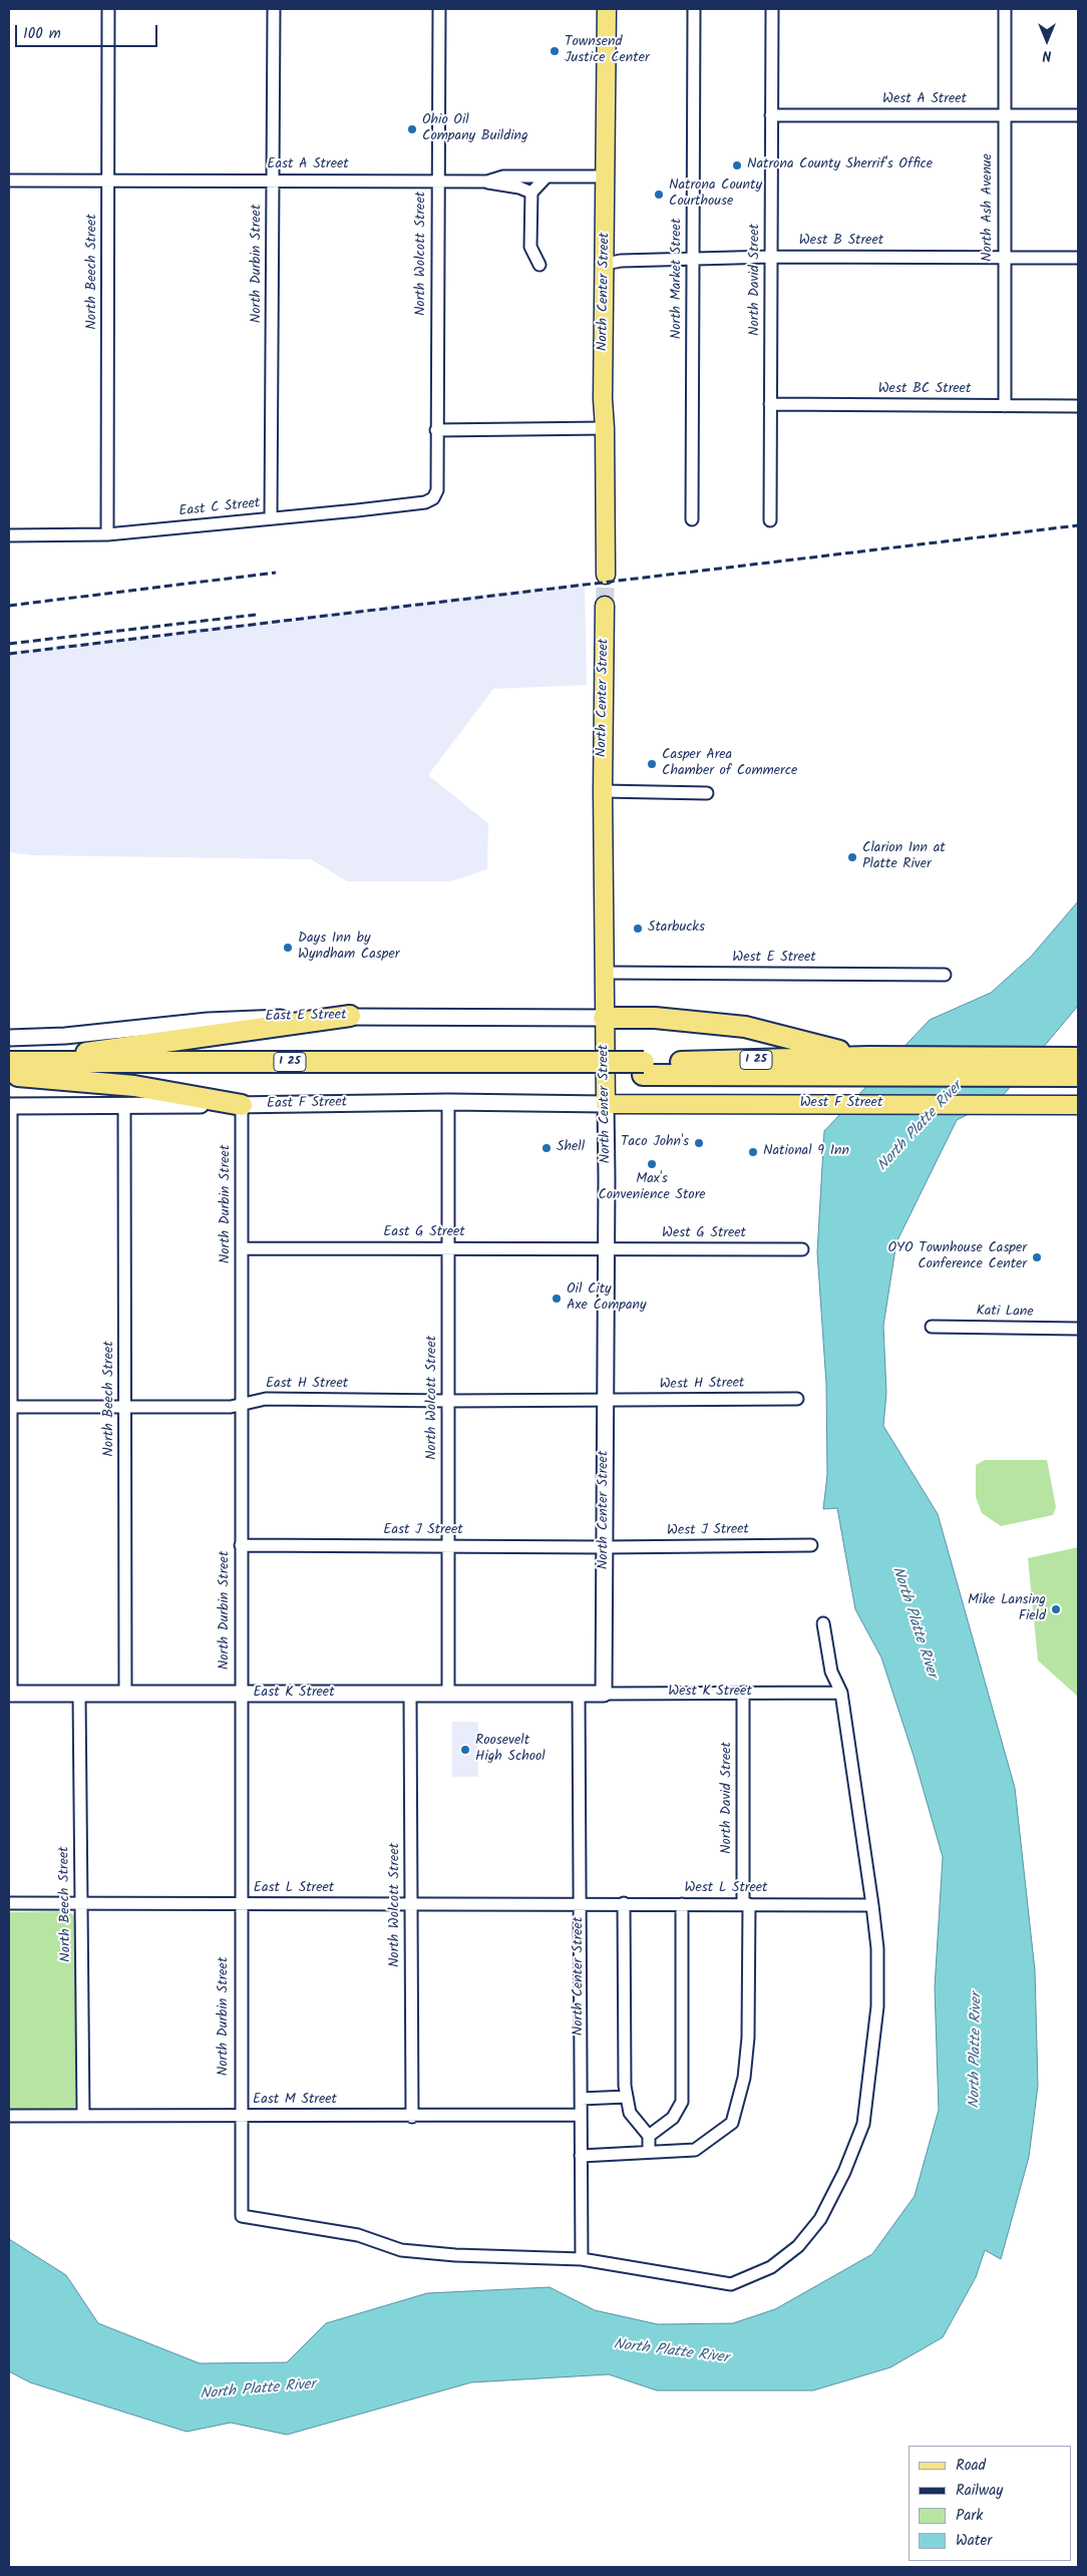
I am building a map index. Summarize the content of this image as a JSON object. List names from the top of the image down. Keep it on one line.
{"streets":{"highway":["I 25"],"main road":["North Center Street","East E Street","East F Street","West F Street","West K Street","East K Street"],"street":["West A Street","East A Street","North Ash Avenue","West B Street","North Wolcott Street","North Durbin Street","North Beech Street","North Market Street","North David Street","West BC Street","East C Street","West E Street","East G Street","West G Street","Kati Lane","East H Street","West H Street","East J Street","West J Street","East L Street","West L Street","East M Street"]},"crossings":[["West A Street","North Ash Avenue"],["West A Street","North David Street"],["East A Street","North Wolcott Street"],["East A Street","North Durbin Street"],["East A Street","North Beech Street"],["East A Street","North Center Street"],["North Ash Avenue","West B Street"],["North Ash Avenue","West BC Street"],["West B Street","North Market Street"],["West B Street","North David Street"],["West B Street","North Center Street"],["North Wolcott Street","East C Street"],["North Wolcott Street","East F Street"],["North Wolcott Street","East G Street"],["North Wolcott Street","East H Street"],["North Wolcott Street","East J Street"],["North Wolcott Street","East K Street"],["North Wolcott Street","East L Street"],["North Wolcott Street","East M Street"],["North Durbin Street","North Center Street"],["North Durbin Street","East C Street"],["North Durbin Street","East F Street"],["North Durbin Street","East G Street"],["North Durbin Street","East H Street"],["North Durbin Street","East J Street"],["North Durbin Street","East K Street"],["North Durbin Street","East L Street"],["North Durbin Street","East M Street"],["North Beech Street","East C Street"],["North Beech Street","East F Street"],["North Beech Street","East H Street"],["North Beech Street","East K Street"],["North Beech Street","East L Street"],["North Beech Street","East M Street"],["North David Street","North Center Street"],["North David Street","West BC Street"],["North David Street","West K Street"],["North David Street","West L Street"],["North Center Street","West E Street"],["North Center Street","East E Street"],["North Center Street","East F Street"],["North Center Street","West F Street"],["North Center Street","East G Street"],["North Center Street","West G Street"],["North Center Street","East H Street"],["North Center Street","West H Street"],["North Center Street","East J Street"],["North Center Street","West J Street"],["North Center Street","West K Street"],["North Center Street","East K Street"],["North Center Street","East L Street"],["North Center Street","West L Street"],["North Center Street","East M Street"],["East F Street","West F Street"],["East G Street","West G Street"],["East H Street","West H Street"],["East J Street","West J Street"],["West K Street","East K Street"],["East L Street","West L Street"]],"water":["North Platte River"],"places":["Townsend Justice Center","Ohio Oil Company Building","Natrona County Sherrif's Office","Natrona County Courthouse","Casper Area Chamber of Commerce","Clarion Inn at Platte River","Starbucks","Days Inn by Wyndham Casper","Taco John's","Shell","National 9 Inn","Max's Convenience Store","OYO Townhouse Casper Conference Center","Oil City Axe Company","Mike Lansing Field","Roosevelt High School"],"legend":["Road","Railway","Park","Water"],"scale_bar":"100 m","north":"bottom"}
